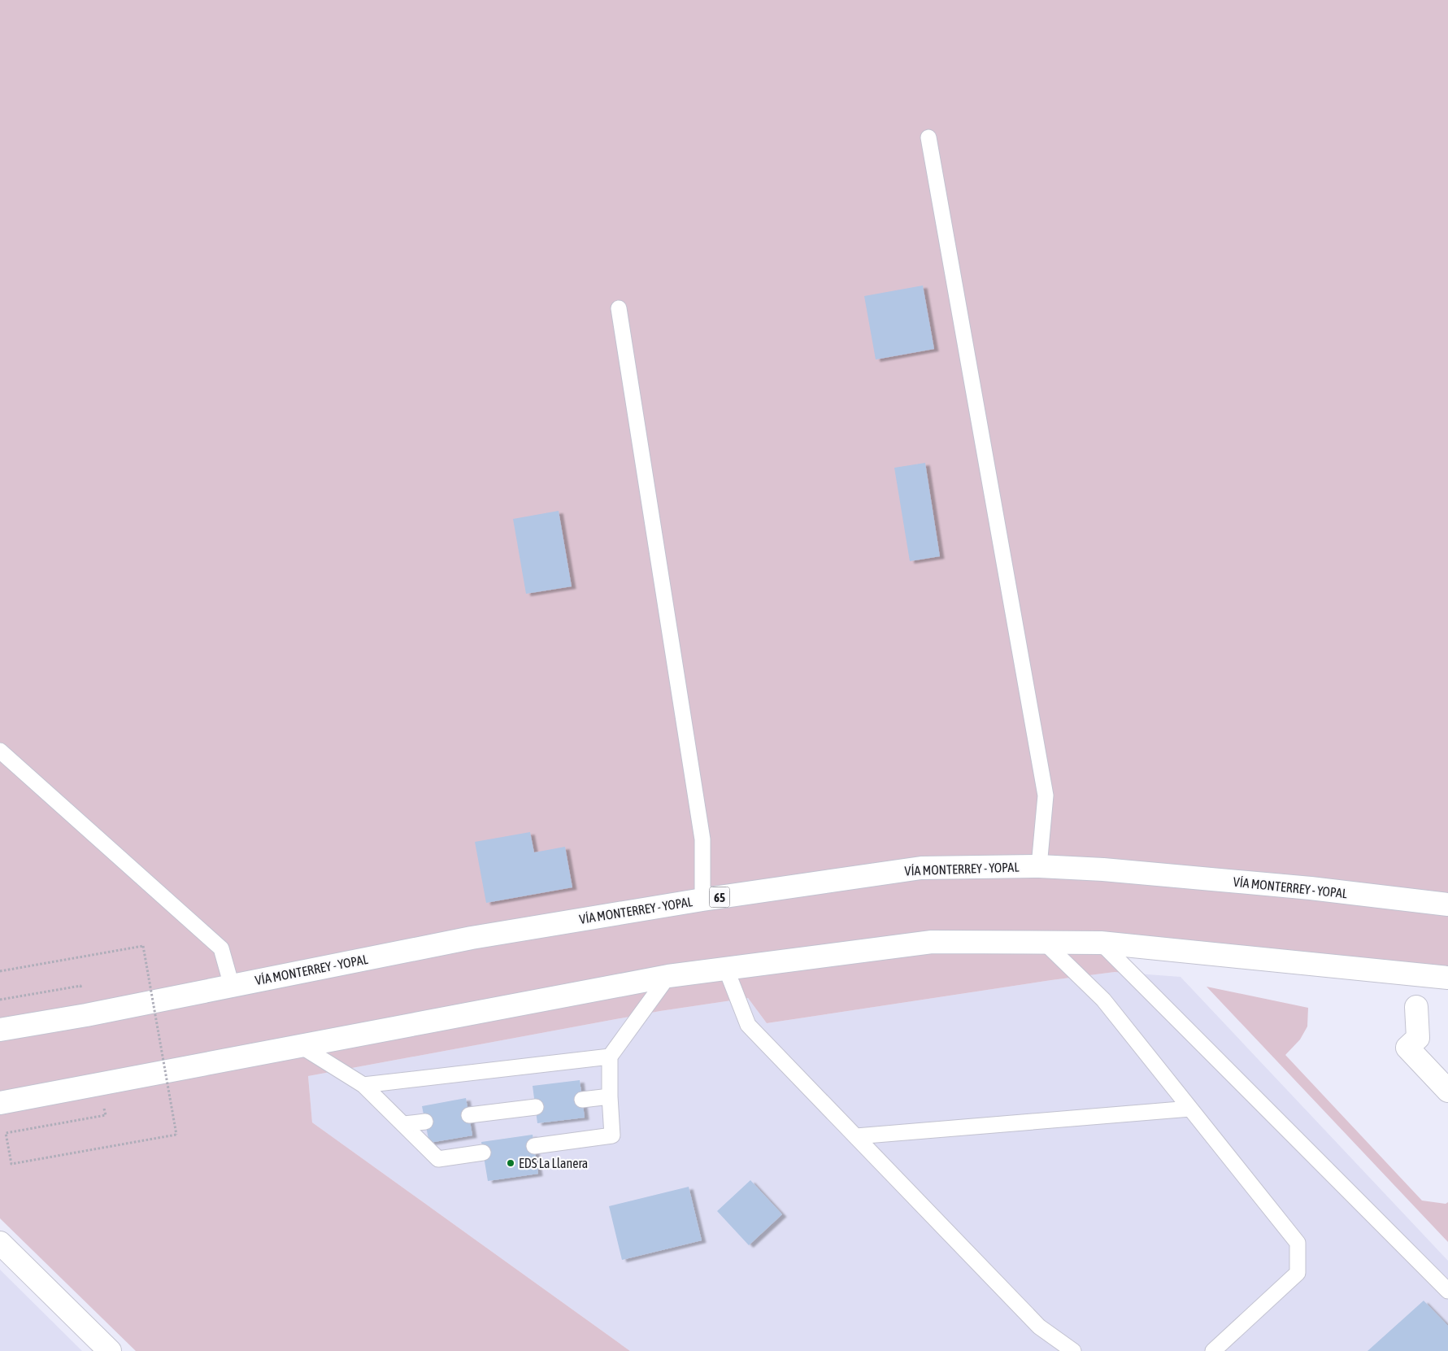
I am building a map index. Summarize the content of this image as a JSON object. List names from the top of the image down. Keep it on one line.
{"streets":{"main road":["VÍA MONTERREY - YOPAL","65"]},"places":["EDS La Llanera"]}
